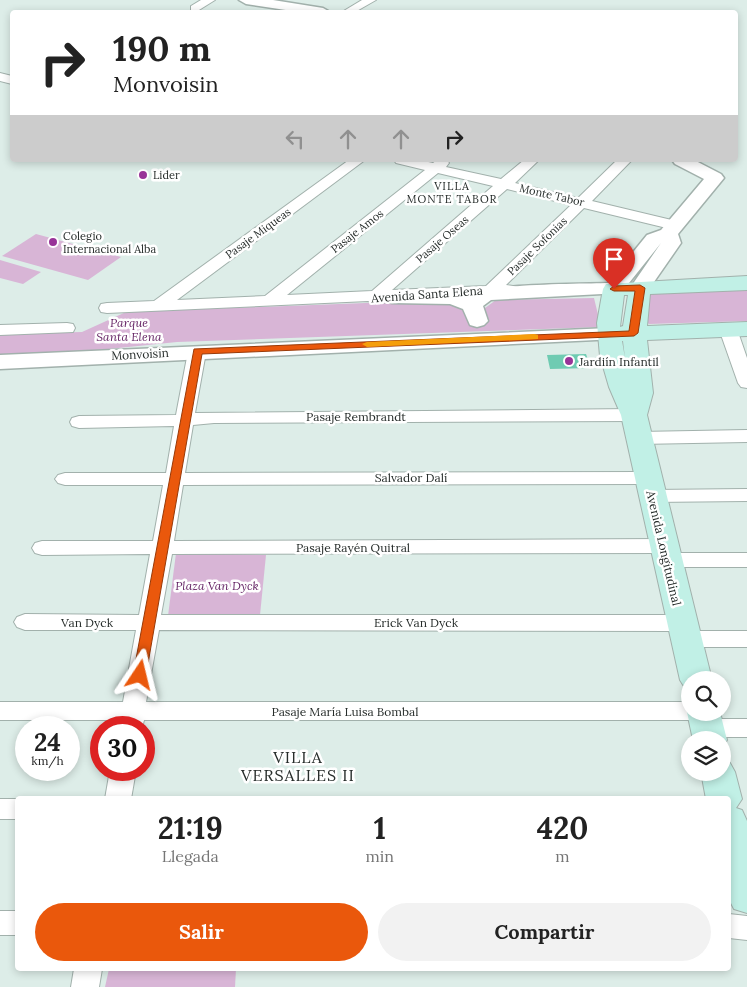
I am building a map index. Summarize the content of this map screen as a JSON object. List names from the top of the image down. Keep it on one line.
{"streets":{"main road":["Avenida Santa Elena","Avenida Longitudinal"],"street":["Monte Tabor","Pasaje Amos","Pasaje Miqueas","Pasaje Oseas","Pasaje Sofonias","Monvoisin","Pasaje Rembrandt","Salvador Dalí","Pasaje Rayén Quitral","Van Dyck","Erick Van Dyck","Pasaje María Luisa Bombal"]},"crossings":[["Monte Tabor","Pasaje Amos"],["Monte Tabor","Pasaje Oseas"],["Monte Tabor","Pasaje Sofonias"],["Monte Tabor","Avenida Longitudinal"],["Pasaje Amos","Avenida Santa Elena"],["Pasaje Miqueas","Avenida Santa Elena"],["Pasaje Oseas","Avenida Santa Elena"],["Pasaje Sofonias","Avenida Santa Elena"],["Avenida Santa Elena","Avenida Longitudinal"],["Pasaje Rembrandt","Avenida Longitudinal"],["Salvador Dalí","Avenida Longitudinal"],["Pasaje Rayén Quitral","Avenida Longitudinal"],["Avenida Longitudinal","Erick Van Dyck"],["Van Dyck","Erick Van Dyck"]],"districts":["VILLA MONTE TABOR","VILLA VERSALLES II"],"parks":["Parque Santa Elena","Plaza Van Dyck"],"places":["Lider","Colegio Internacional Alba","Jardiín Infantil"],"page":{"turn":["190 m","Monvoisin"],"speed":"24 km/h","limit":"30","eta":["21:19","Llegada","1","min","420","m"],"buttons":["Salir","Compartir"]}}
